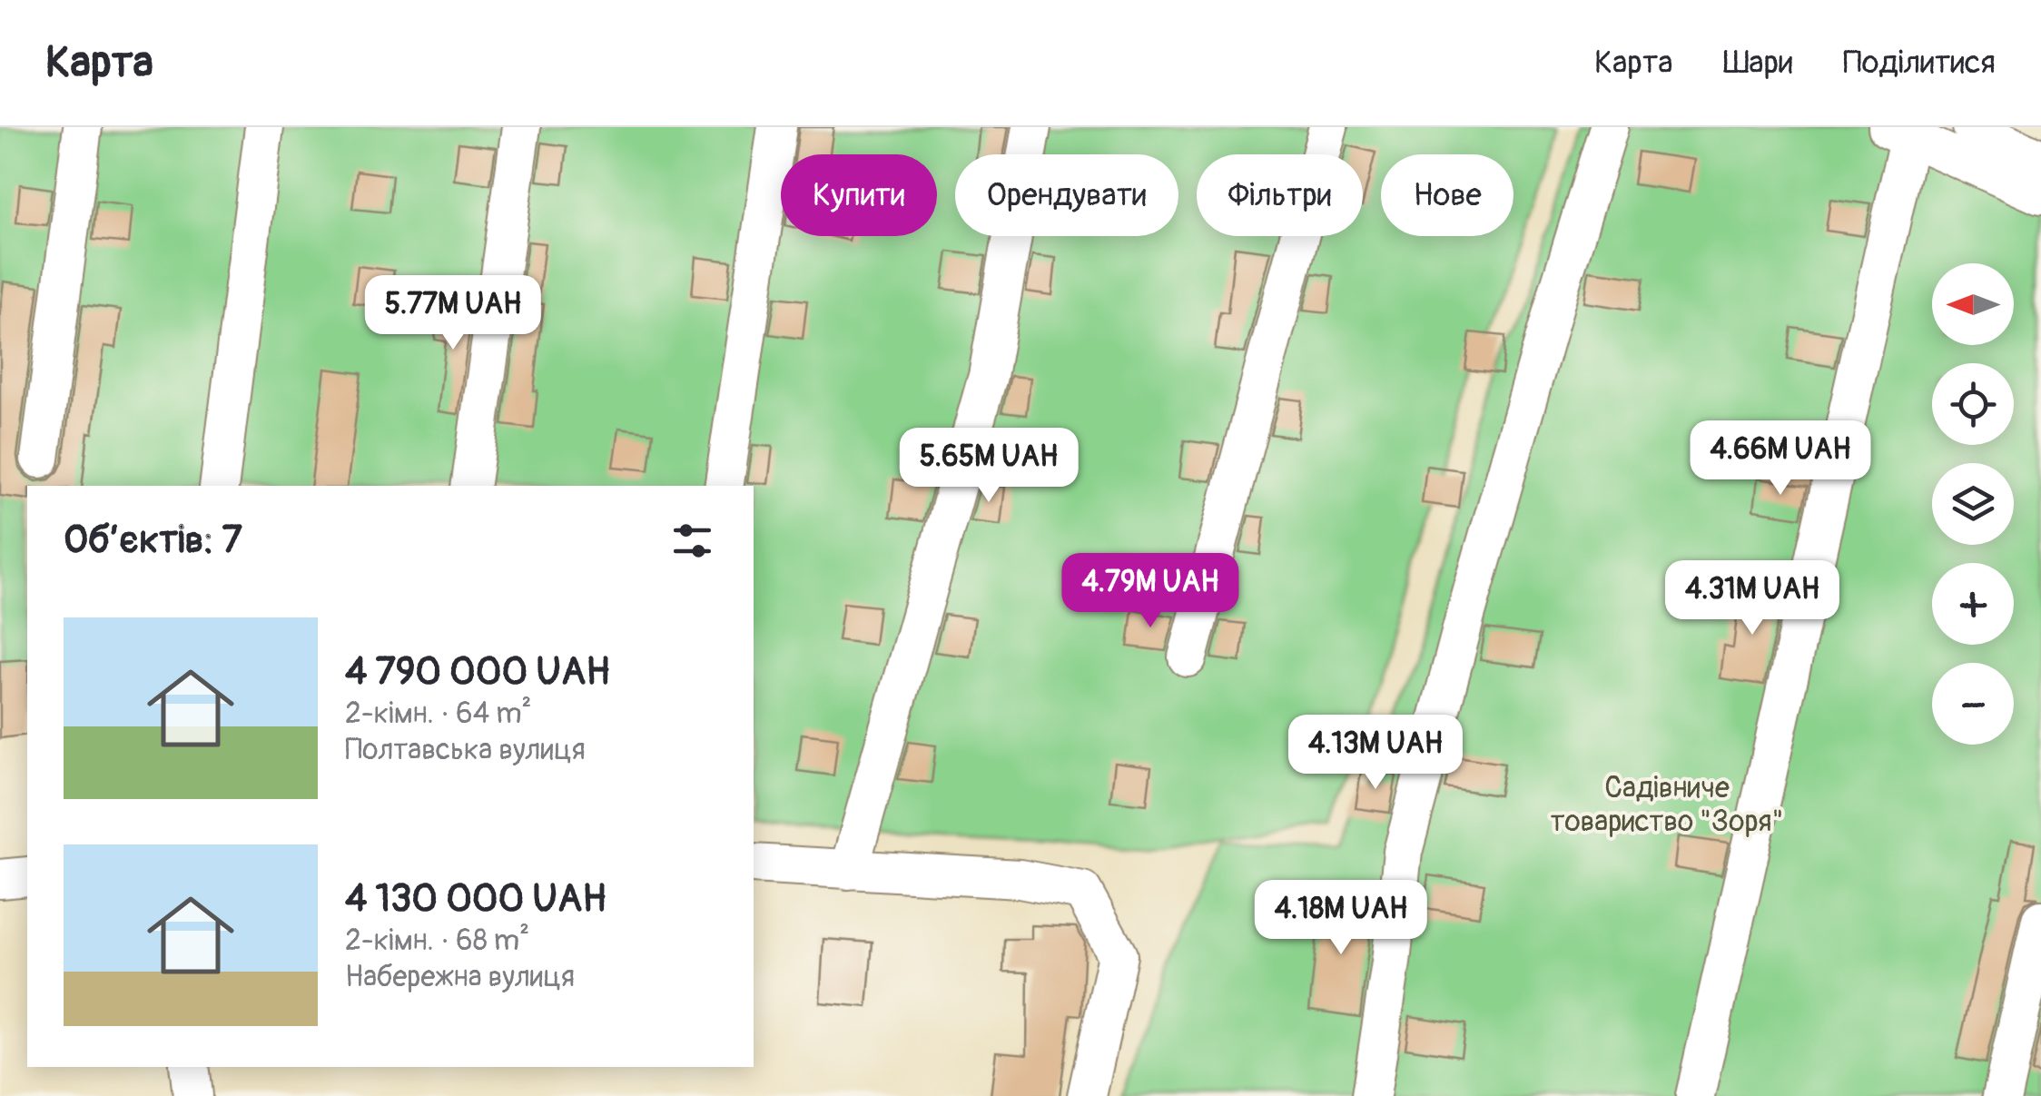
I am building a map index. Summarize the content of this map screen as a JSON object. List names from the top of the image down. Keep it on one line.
{"parks":["Садівниче товариство \"Зоря\""],"north":"left","page":{"header":"Карта","nav":["Карта","Шари","Поділитися"],"chip":["Купити","Орендувати","Фільтри","Нове"],"map_buttons":["+","−"],"price":["5.77M UAH","4.66M UAH","5.65M UAH","4.79M UAH","4.31M UAH","4.13M UAH","4.18M UAH"],"heading":"Об’єктів: 7","list":[{"name":"4 790 000 UAH","note":"2-кімн. · 64 m² · Полтавська вулиця"},{"name":"4 130 000 UAH","note":"2-кімн. · 68 m² · Набережна вулиця"}]}}
